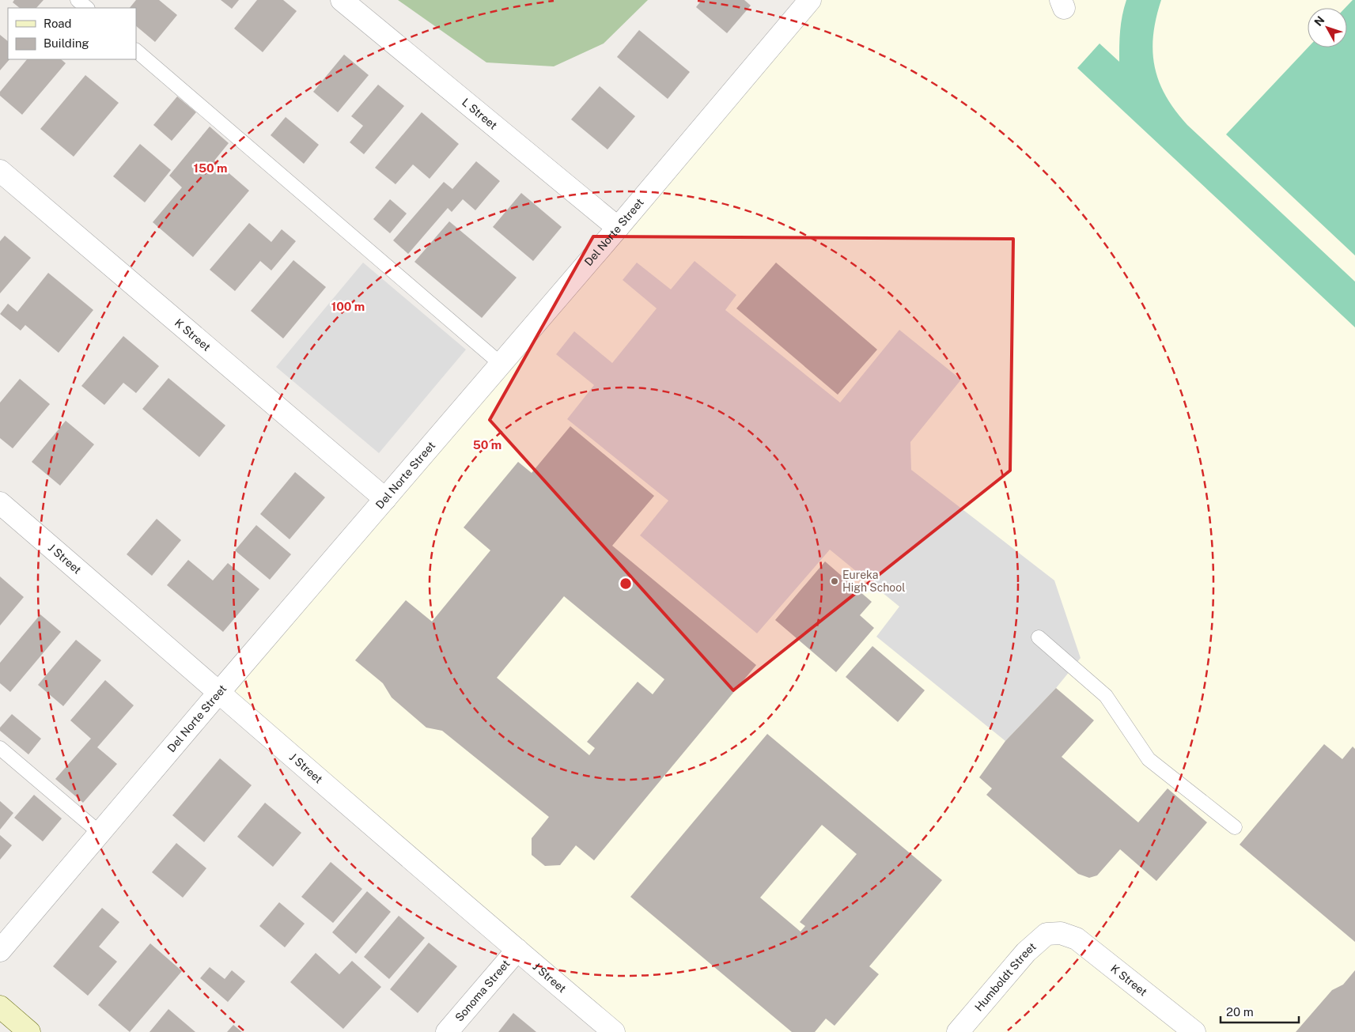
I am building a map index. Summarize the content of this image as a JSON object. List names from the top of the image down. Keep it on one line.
{"streets":{"street":["L Street","Del Norte Street","K Street","J Street","Humboldt Street","Sonoma Street"]},"crossings":[["L Street","Del Norte Street"],["Del Norte Street","K Street"],["Del Norte Street","J Street"],["K Street","Humboldt Street"],["J Street","Sonoma Street"]],"places":["Eureka High School"],"legend":["Road","Building"],"scale_bar":"20 m","north":"top left","rings":["150 m","100 m","50 m"]}
